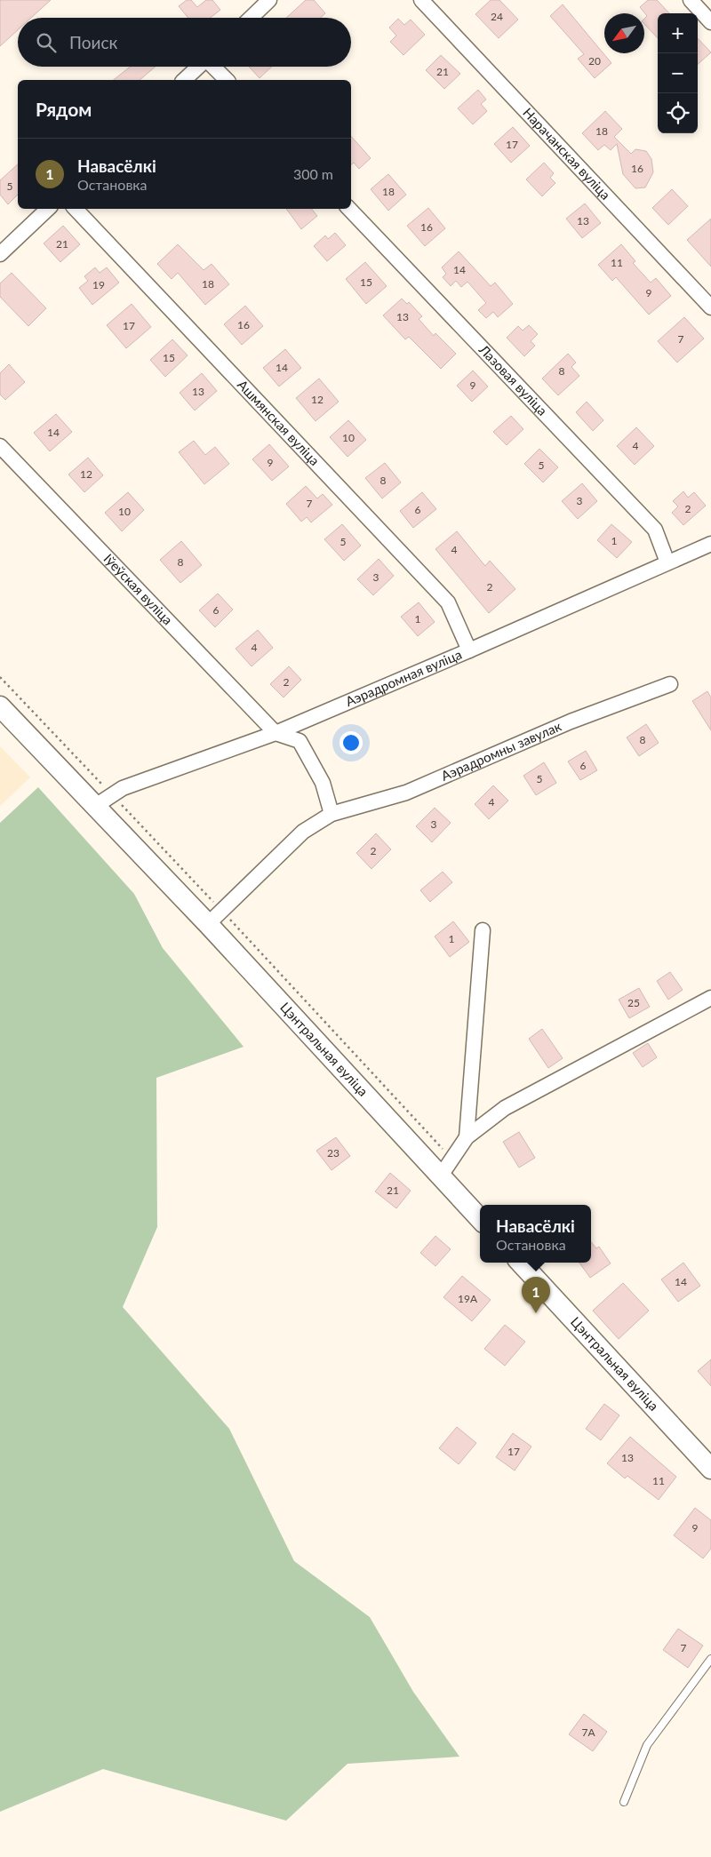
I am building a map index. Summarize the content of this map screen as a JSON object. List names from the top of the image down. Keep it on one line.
{"streets":{"main road":["Цэнтральная вуліца"],"street":["Нарачанская вуліца","Лазовая вуліца","Ашмянская вуліца","Іўеўская вуліца","Аэрадромная вуліца","Аэрадромны завулак"]},"crossings":[["Лазовая вуліца","Аэрадромная вуліца"],["Ашмянская вуліца","Аэрадромная вуліца"],["Іўеўская вуліца","Аэрадромная вуліца"],["Аэрадромная вуліца","Цэнтральная вуліца"],["Аэрадромны завулак","Цэнтральная вуліца"]],"house_numbers":["24","20","21","18","17","16","5","18","13","16","21","11","14","15","18","19","9","13","16","17","7","15","14","8","9","13","12","14","10","4","9","5","12","8","3","7","2","6","10","1","5","4","8","3","2","6","1","4","2","8","6","5","4","3","2","1","25","23","21","14","19А","17","13","11","9","7","7А"],"north":"bottom left","page":{"map_buttons":["+","−"],"search":"Поиск","heading":"Рядом","list":[{"mark":"1","name":"Навасёлкі","note":"Остановка","value":"300 m"}],"popup":["Навасёлкі","Остановка"],"pins":"1"}}
